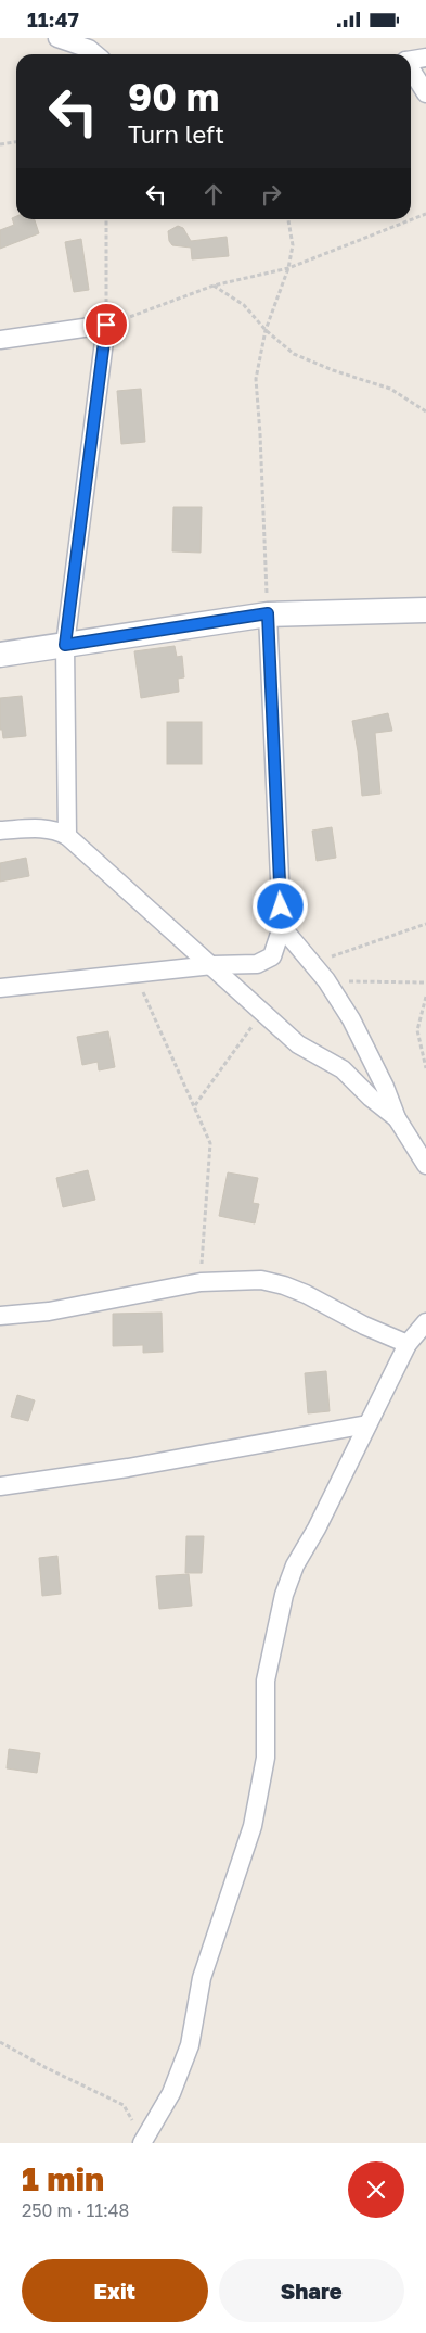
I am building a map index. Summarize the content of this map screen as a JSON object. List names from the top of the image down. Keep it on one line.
{"page":{"status":"11:47","turn":["90 m","Turn left"],"heading":["1 min","250 m · 11:48"],"buttons":["Exit","Share"]}}
